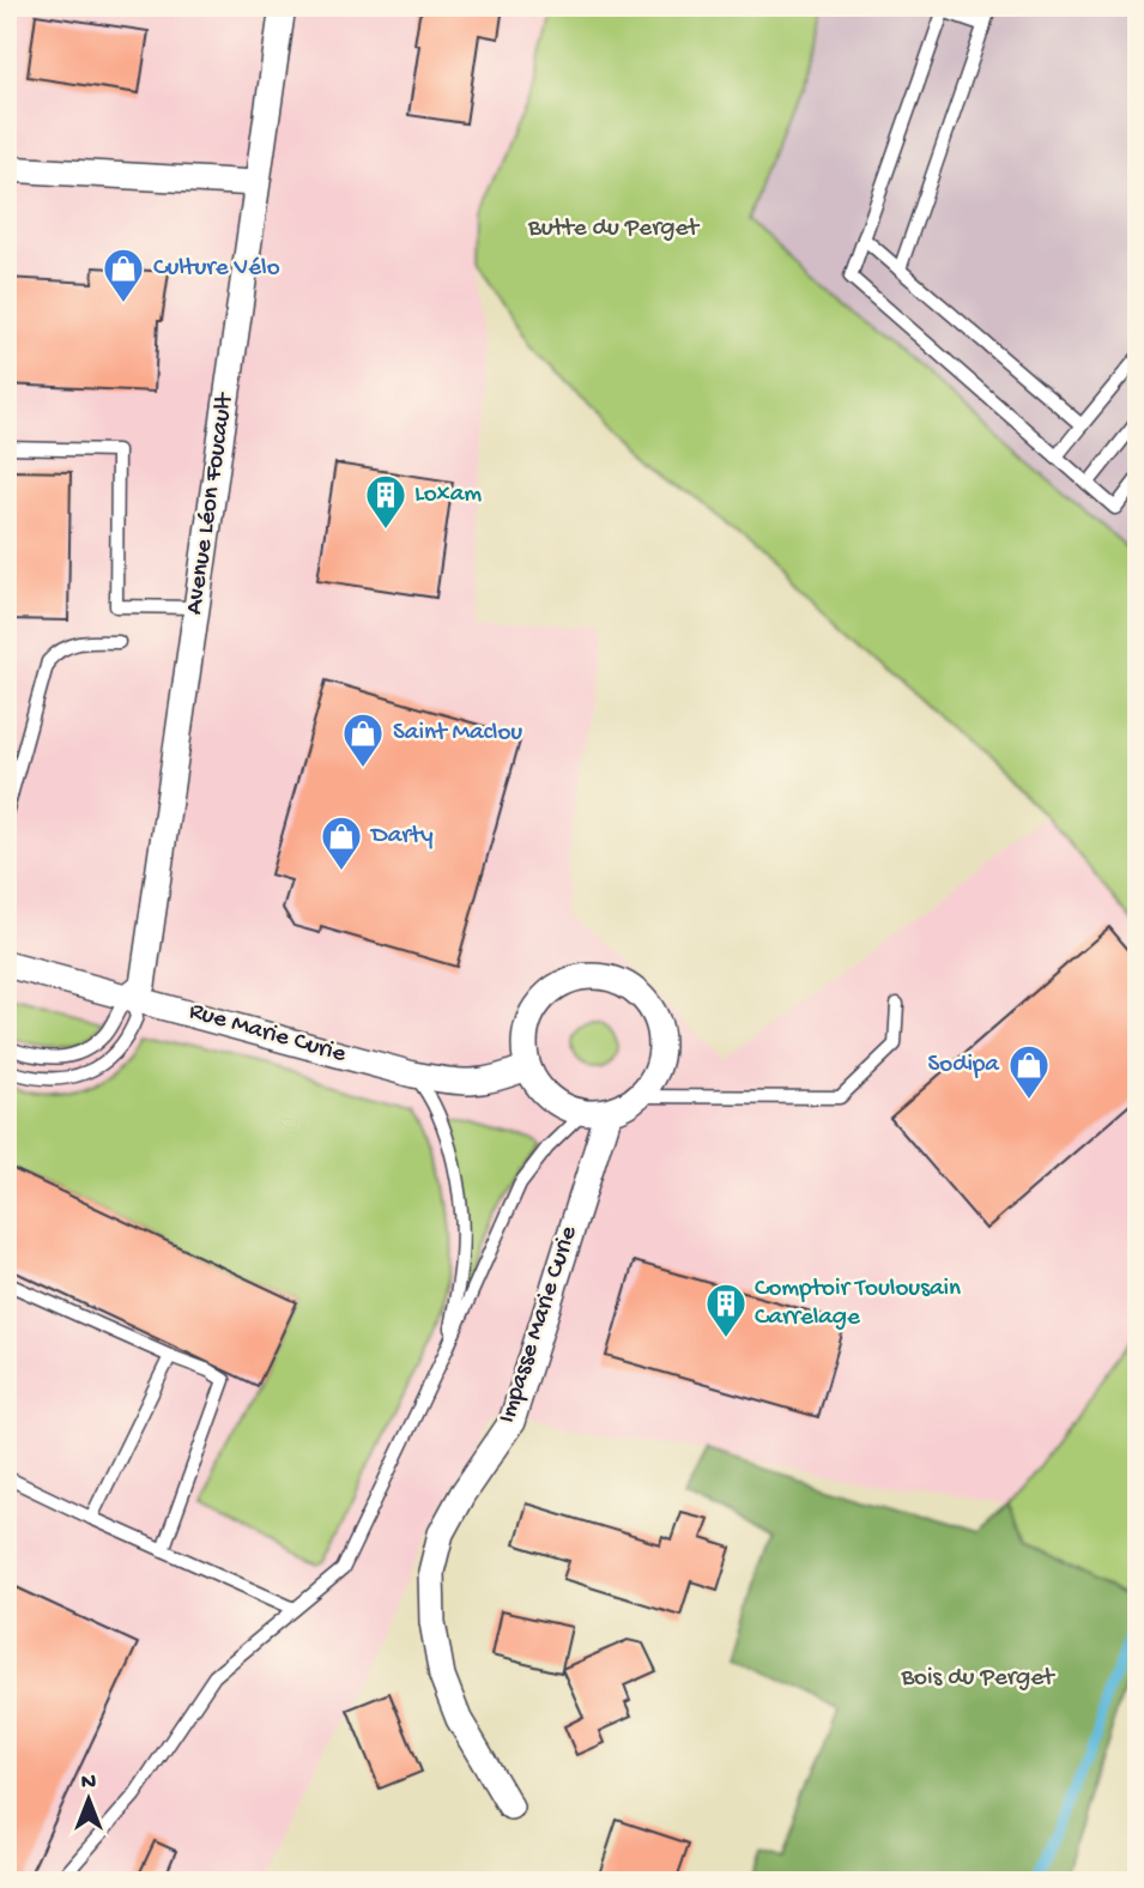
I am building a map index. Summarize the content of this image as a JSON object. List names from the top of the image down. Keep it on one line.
{"streets":{"street":["Avenue Léon Foucault","Rue Marie Curie","Impasse Marie Curie"]},"crossings":[["Avenue Léon Foucault","Rue Marie Curie"],["Rue Marie Curie","Impasse Marie Curie"]],"parks":["Butte du Perget","Bois du Perget"],"places":{"shop":["Culture Vélo","Saint Maclou","Darty","Sodipa"],"building":["Loxam","Comptoir Toulousain Carrelage"]},"north":"top"}
